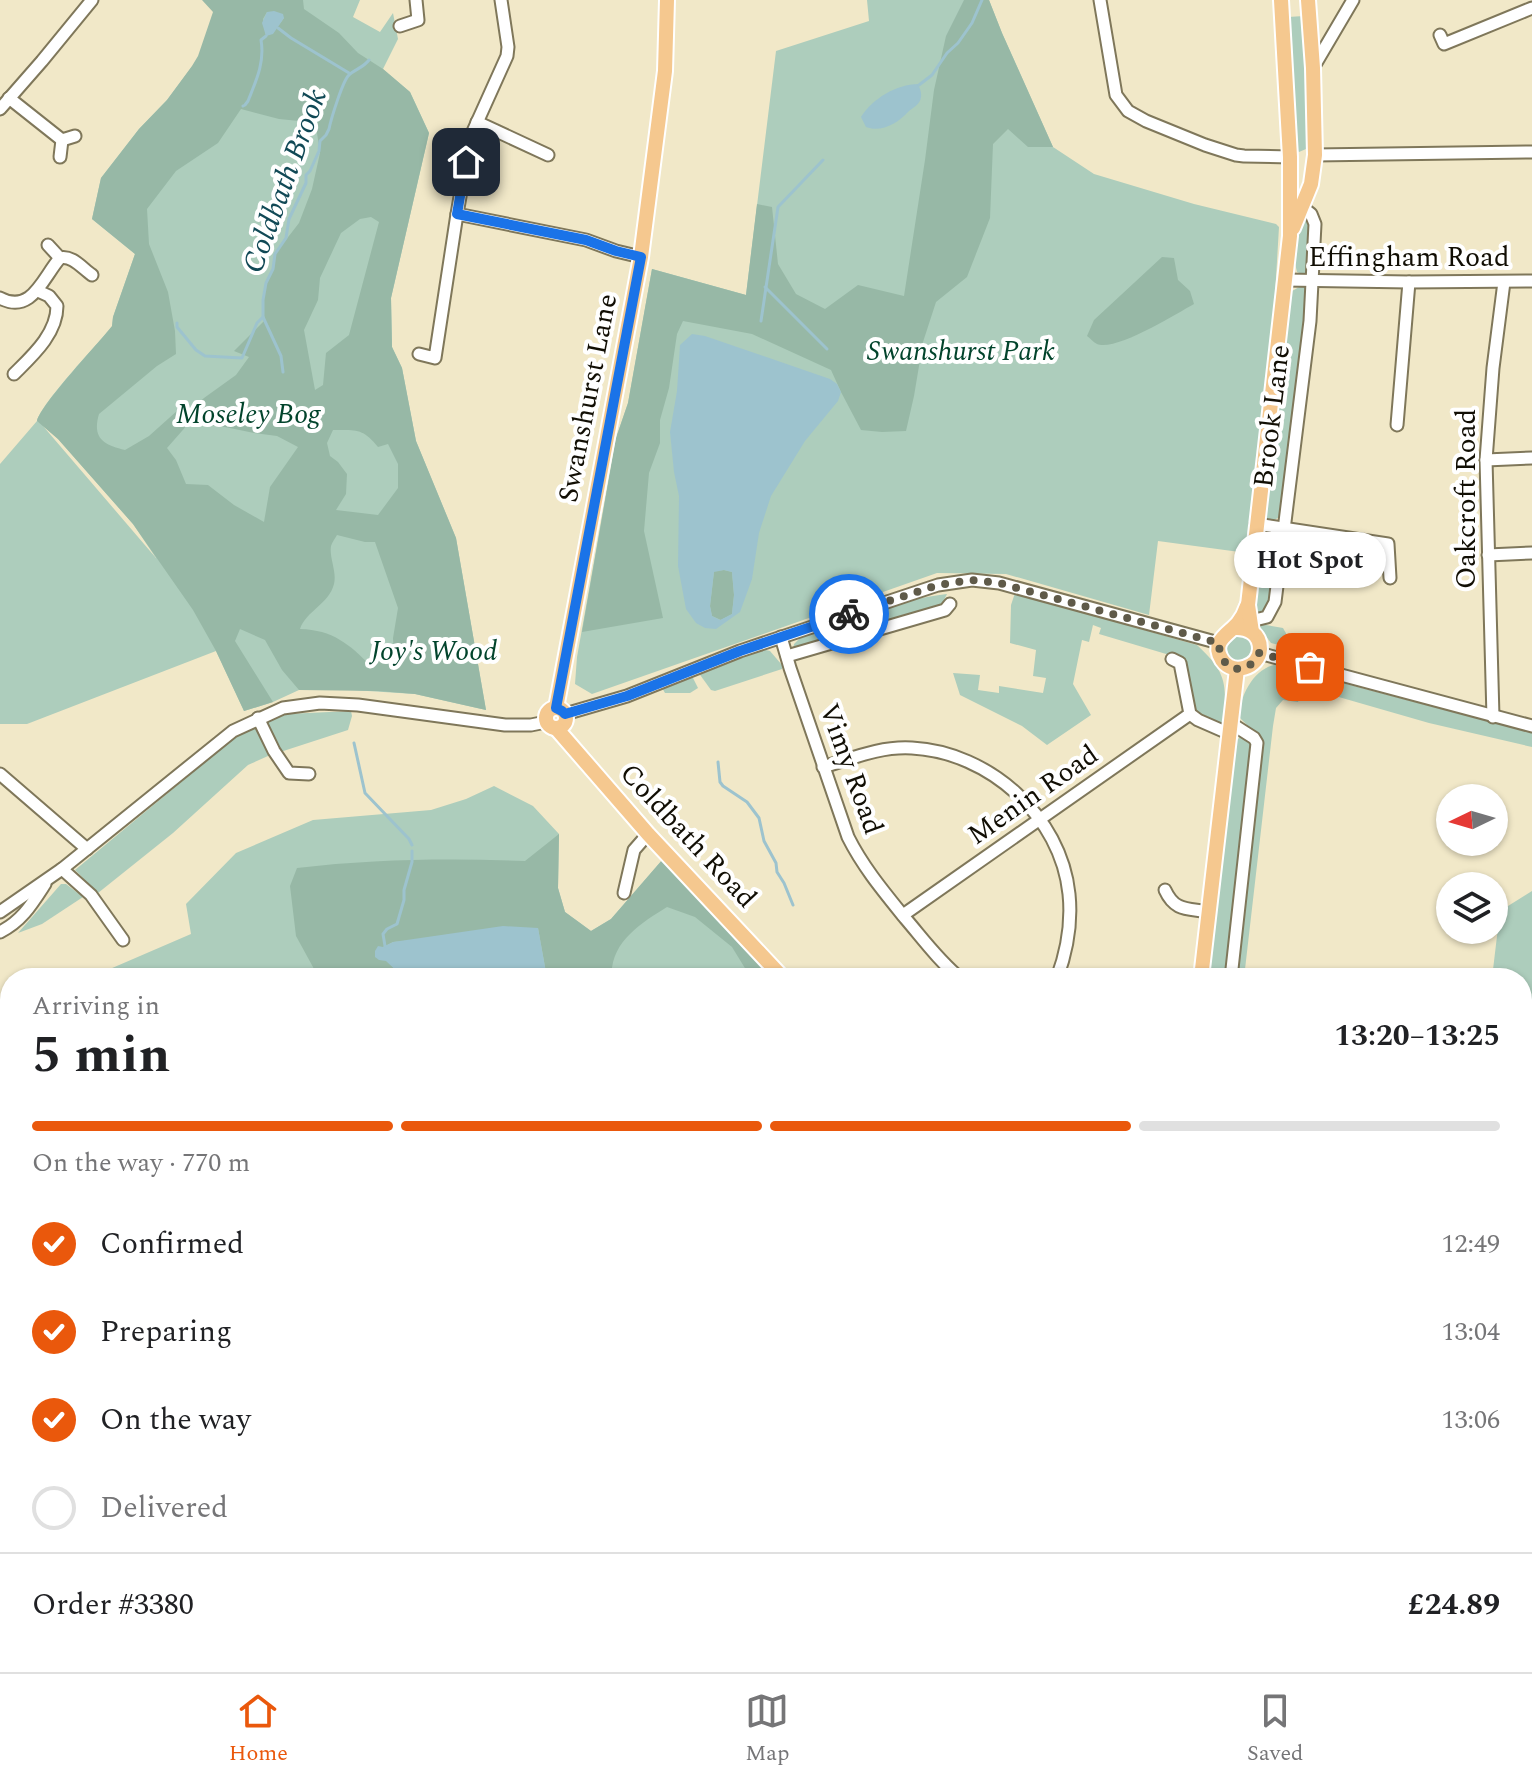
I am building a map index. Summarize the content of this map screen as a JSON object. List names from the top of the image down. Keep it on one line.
{"streets":{"main road":["Swanshurst Lane","Brook Lane","Coldbath Road"],"street":["Effingham Road","Oakcroft Road","Vimy Road","Menin Road"]},"crossings":[["Effingham Road","Brook Lane"],["Effingham Road","Oakcroft Road"],["Vimy Road","Menin Road"]],"water":["Coldbath Brook"],"parks":["Swanshurst Park","Moseley Bog","Joy's Wood"],"places":["Hot Spot"],"north":"left","page":{"bubble":"Hot Spot","heading":["5 min","Arriving in","13:20–13:25"],"panel":["Order #3380","£24.89"],"bar":"On the way · 770 m","list":[["Confirmed","12:49"],["Preparing","13:04"],["On the way","13:06"],"Delivered"],"tabs":["Home","Map","Saved"]}}
